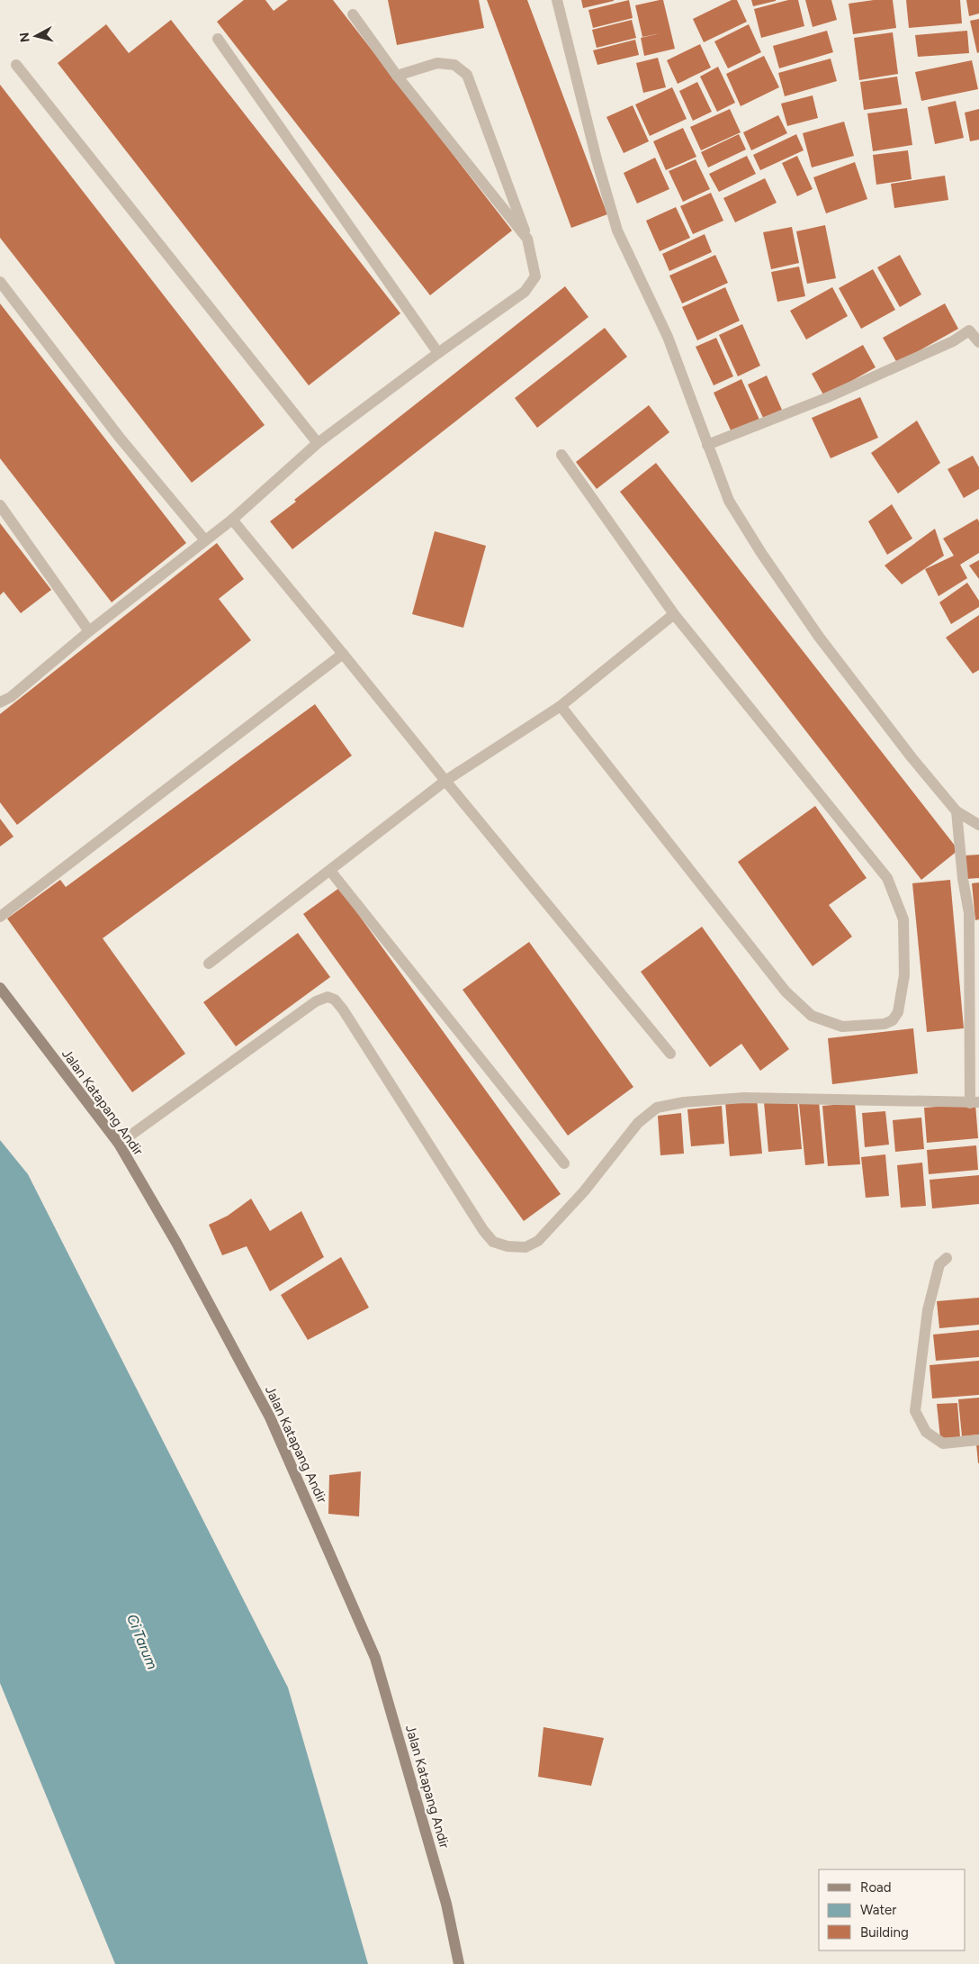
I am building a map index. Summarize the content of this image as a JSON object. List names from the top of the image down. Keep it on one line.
{"streets":{"street":["Jalan Katapang Andir"]},"water":["Ci Tarum"],"legend":["Road","Water","Building"],"north":"left"}
